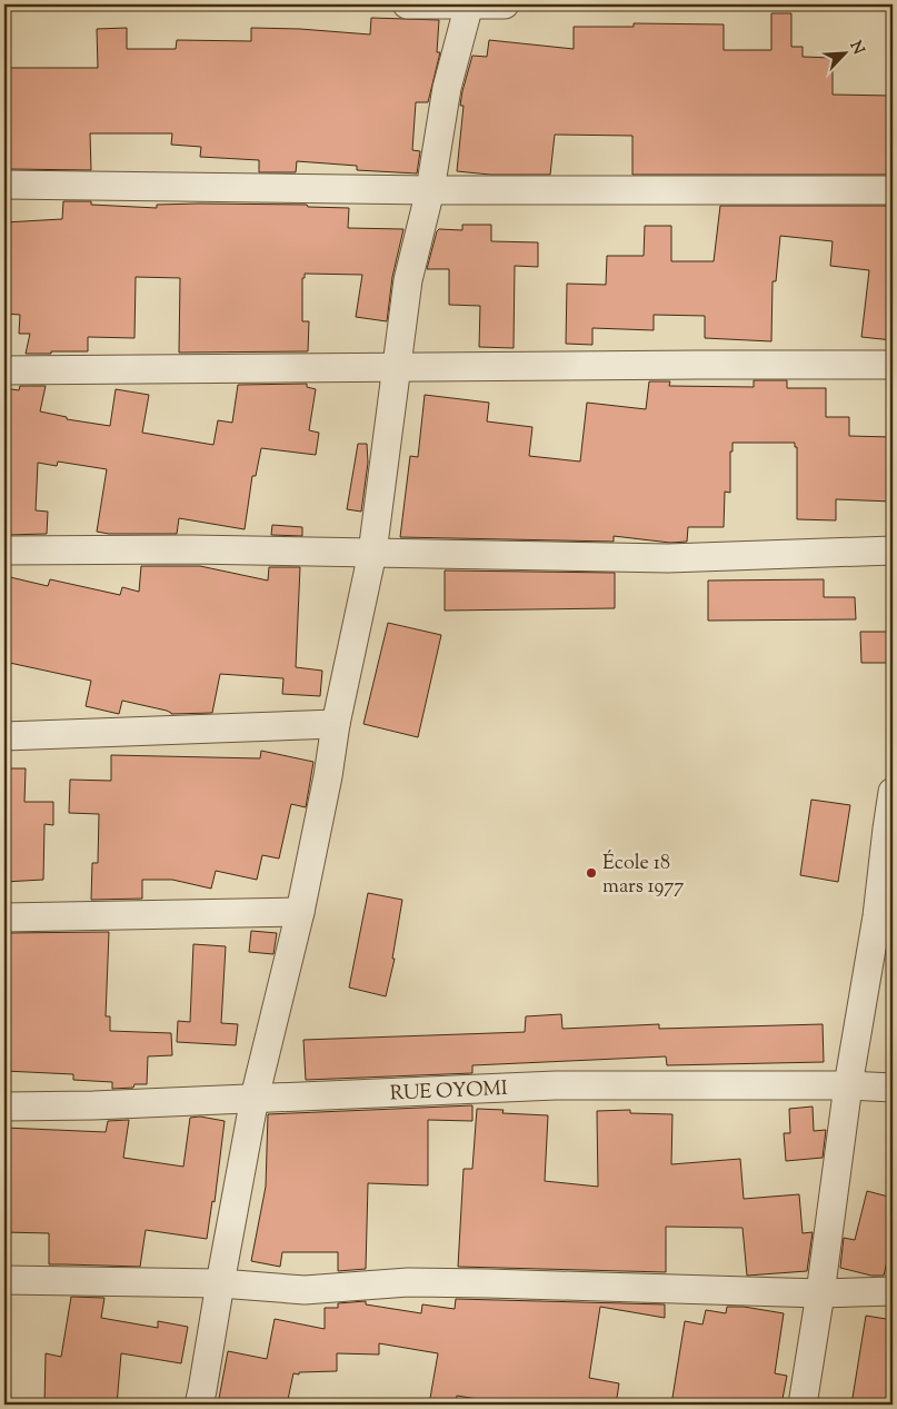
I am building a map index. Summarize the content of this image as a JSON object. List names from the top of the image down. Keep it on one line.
{"streets":{"street":["RUE OYOMI"]},"places":["École 18 mars 1977"],"north":"top right"}
